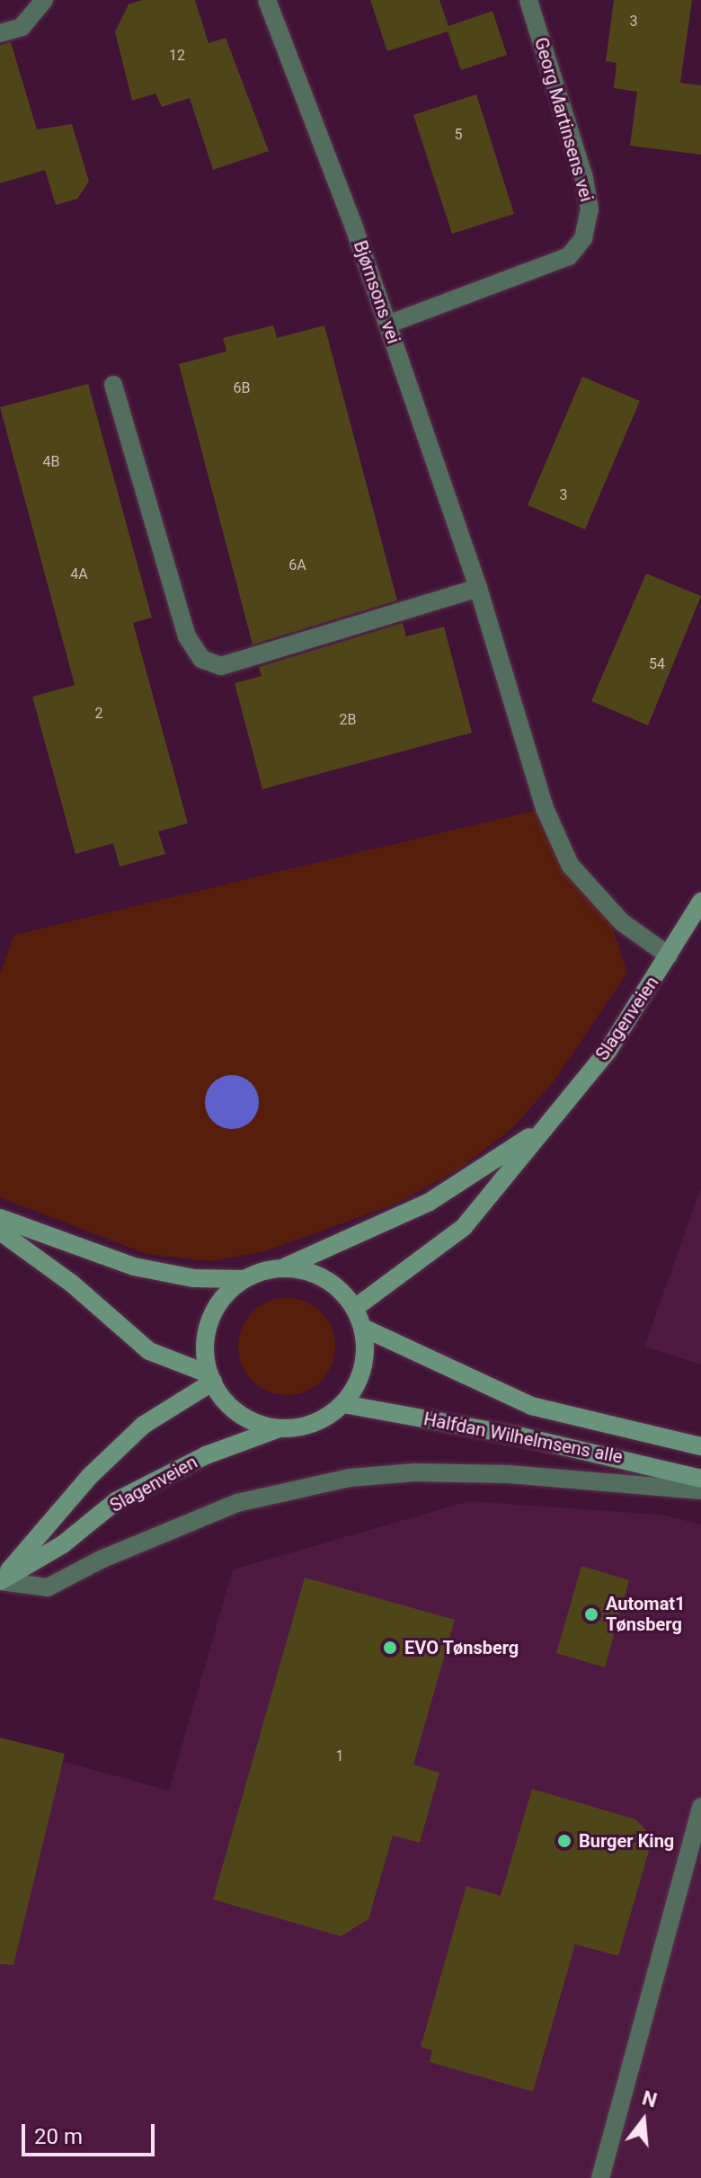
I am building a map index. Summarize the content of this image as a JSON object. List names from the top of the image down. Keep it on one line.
{"streets":{"main road":["Slagenveien","Halfdan Wilhelmsens alle"],"street":["Georg Martinsens vei","Bjørnsons vei"]},"crossings":[["Georg Martinsens vei","Bjørnsons vei"],["Bjørnsons vei","Slagenveien"],["Slagenveien","Halfdan Wilhelmsens alle"]],"places":["Automat1 Tønsberg","EVO Tønsberg","Burger King"],"house_numbers":["3","12","5","6B","4B","3","6A","4A","54","2","2B","1"],"scale_bar":"20 m","north":"top"}
